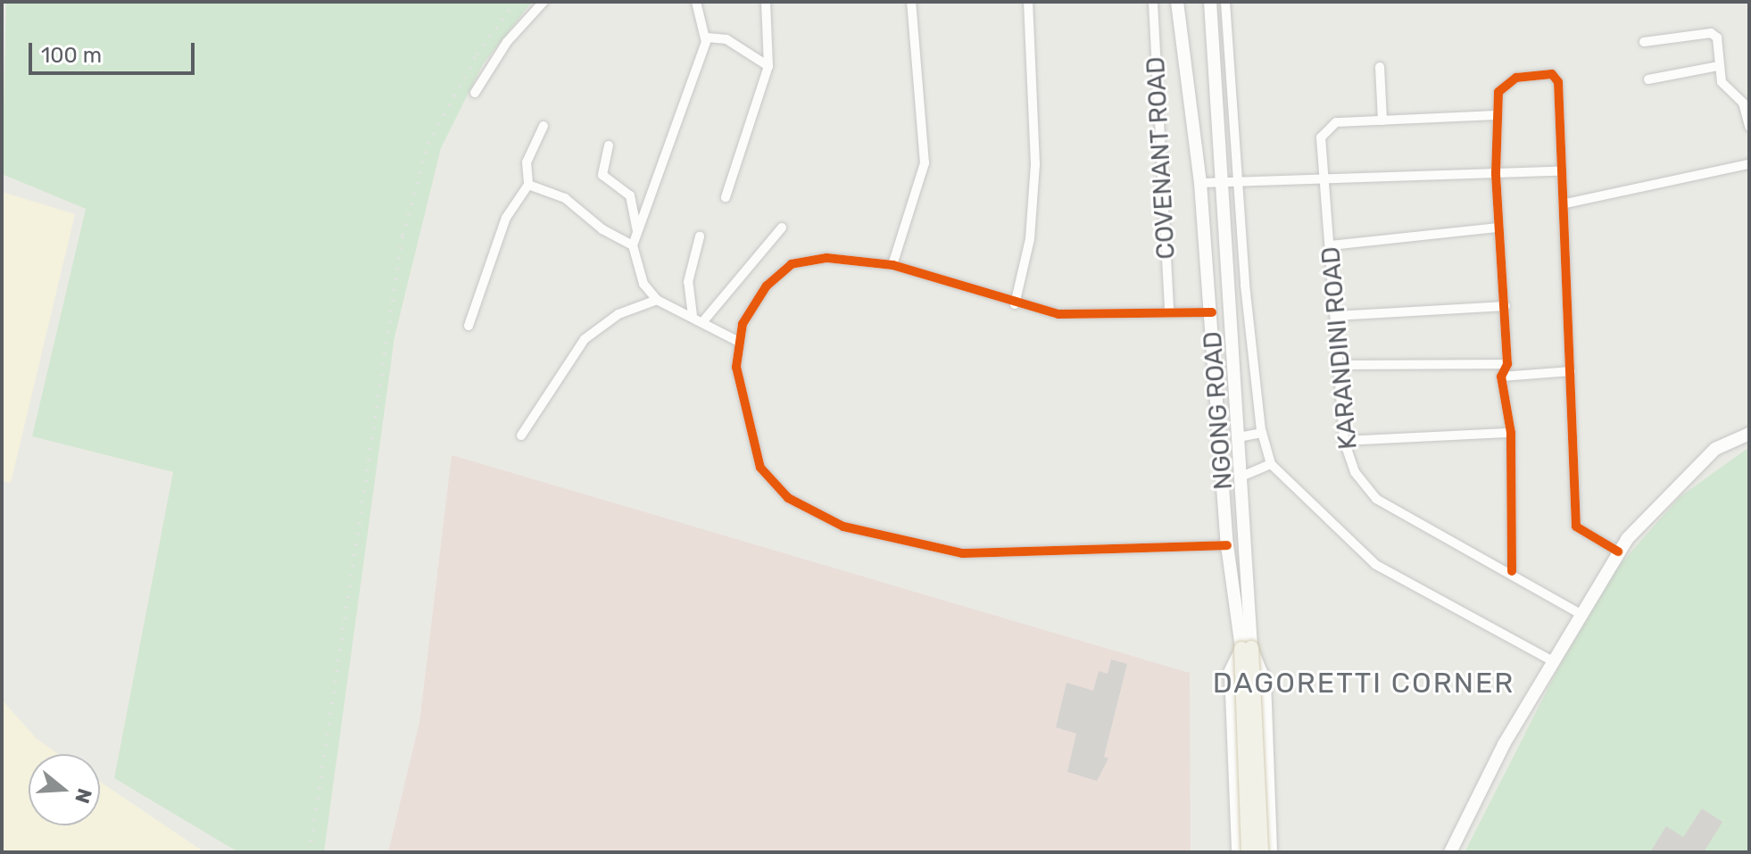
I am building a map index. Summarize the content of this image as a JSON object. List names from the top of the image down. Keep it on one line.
{"streets":{"main road":["NGONG ROAD"],"street":["COVENANT ROAD","KARANDINI ROAD"]},"districts":["DAGORETTI CORNER"],"scale_bar":"100 m","north":"right"}
